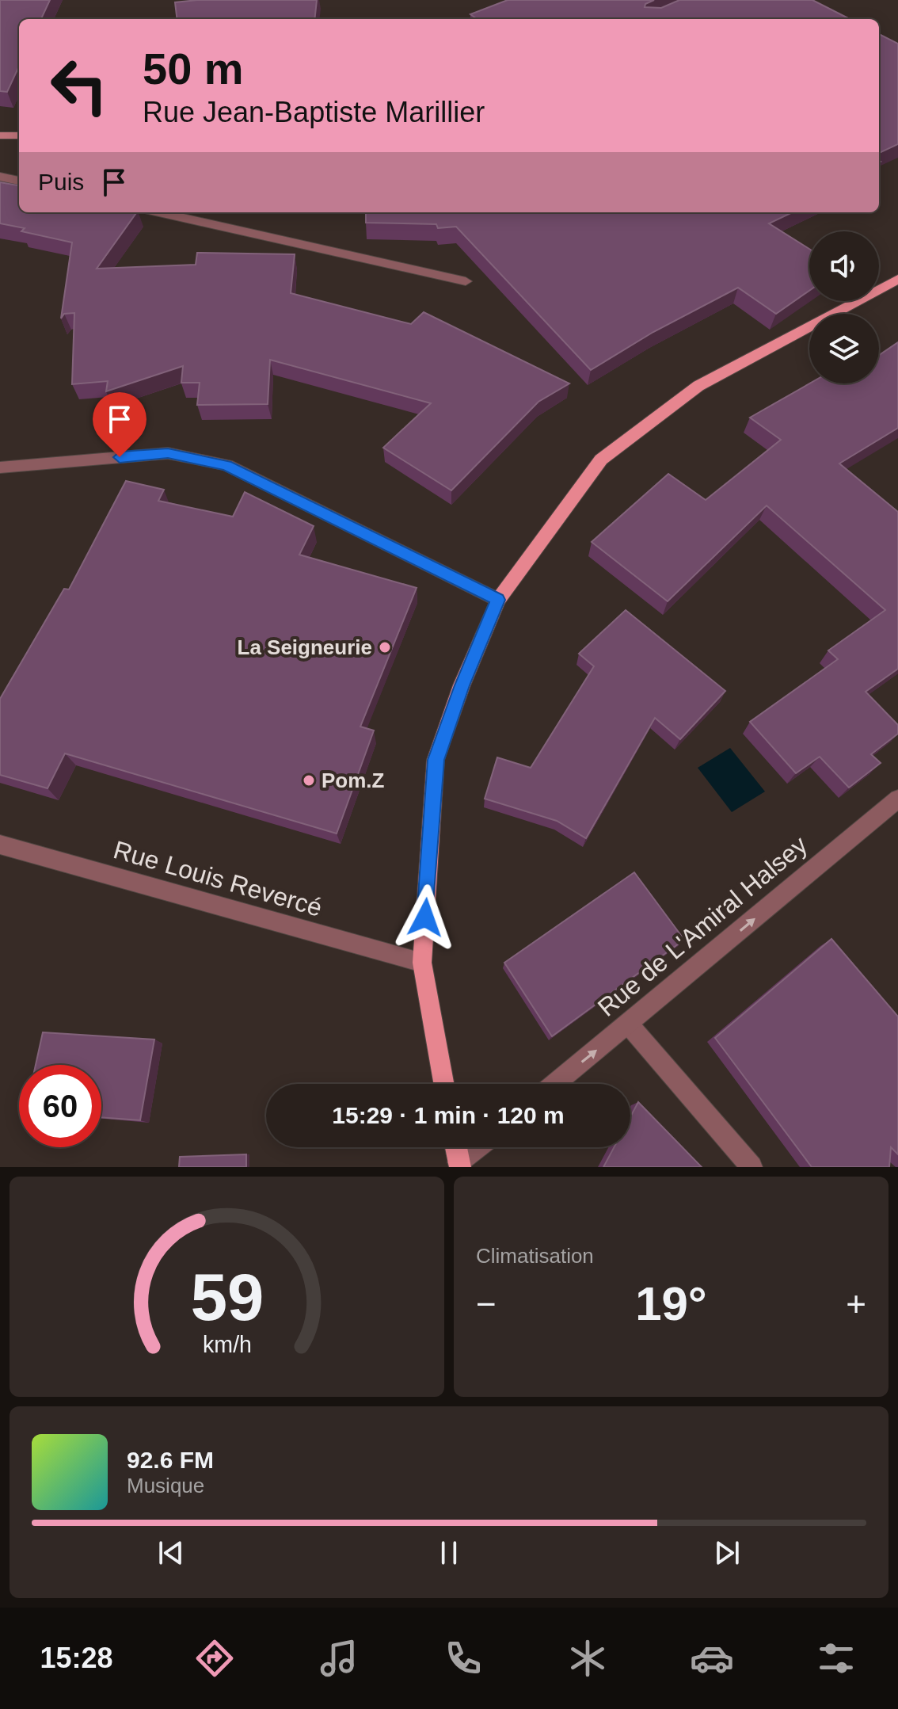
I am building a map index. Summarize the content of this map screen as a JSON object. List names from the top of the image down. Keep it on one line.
{"streets":{"street":["Rue Louis Revercé","Rue de L'Amiral Halsey"]},"one_way":["Rue de L'Amiral Halsey"],"places":["La Seigneurie","Pom.Z"],"page":{"turn":["50 m","Rue Jean-Baptiste Marillier"],"then":"Puis","limit":"60","trip":"15:29 · 1 min · 120 m","tile":"Climatisation","heat":["−","19°","+"],"song":["92.6 FM","Musique"],"tabs":"15:28","gauge":["59","km/h"]}}
